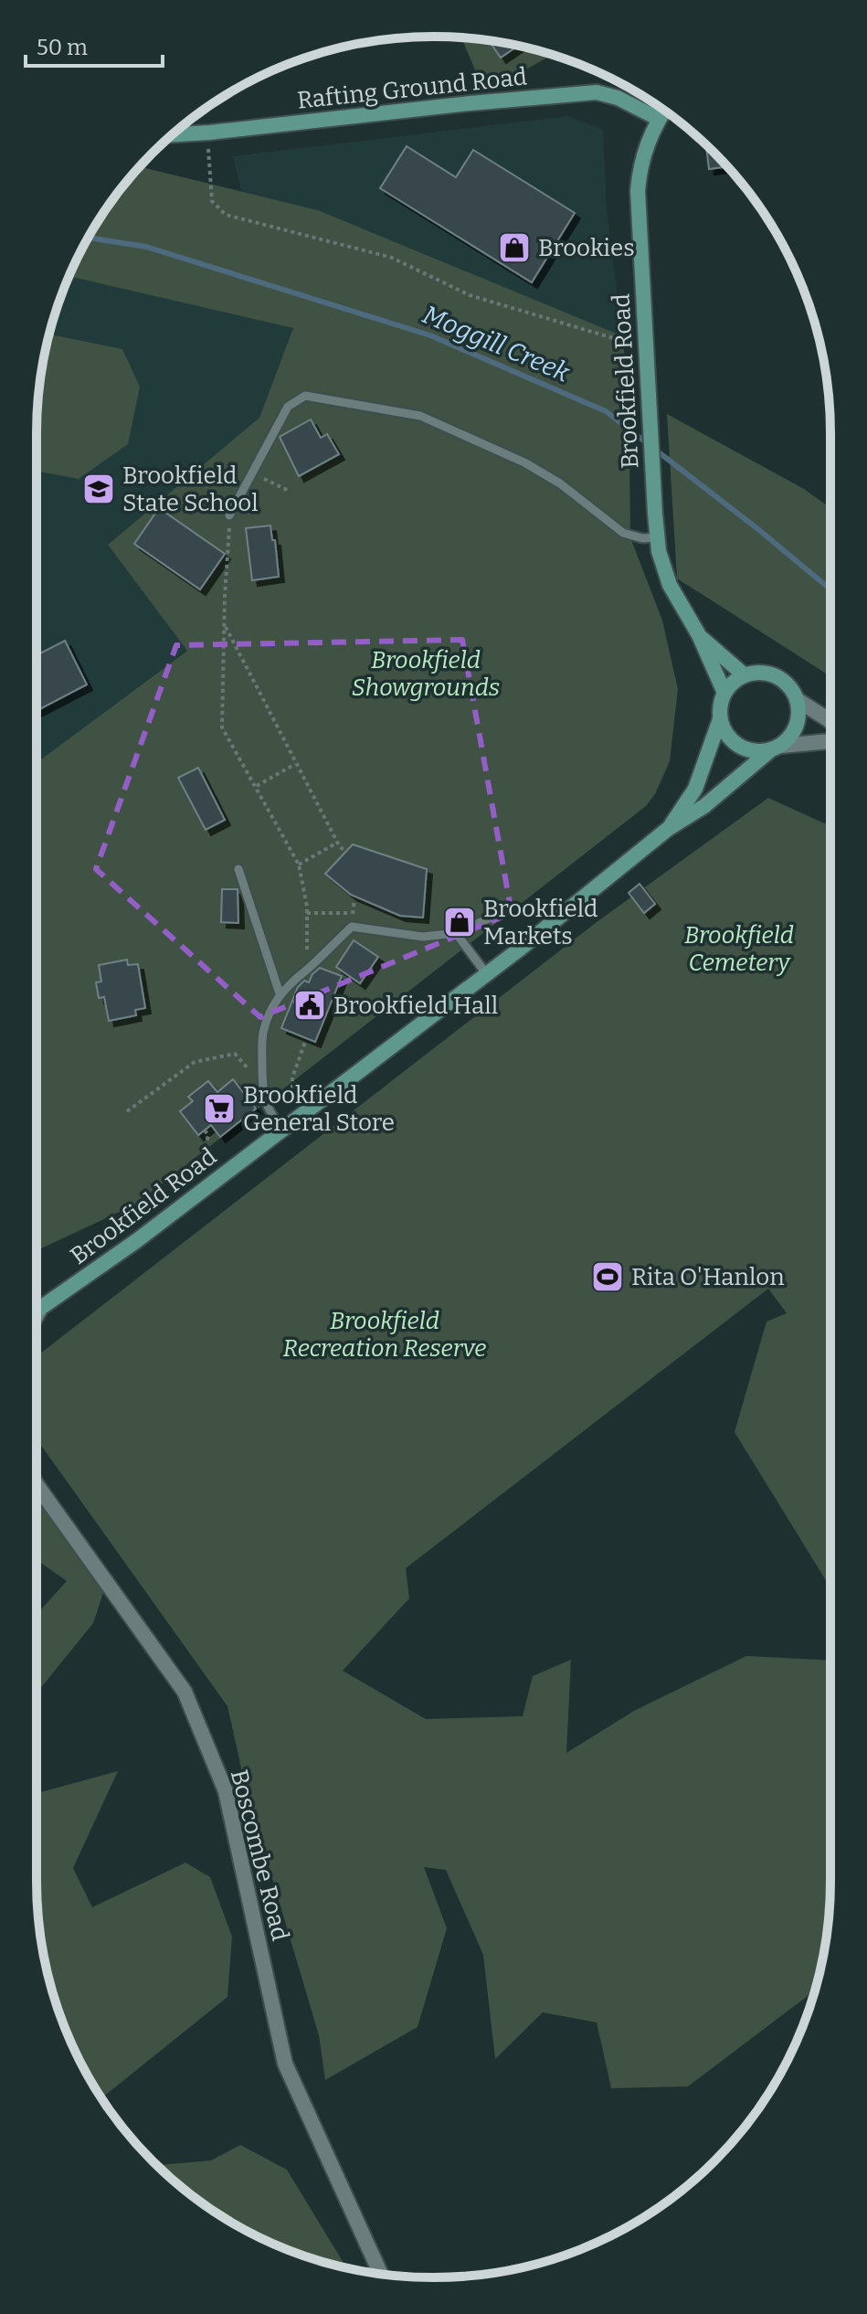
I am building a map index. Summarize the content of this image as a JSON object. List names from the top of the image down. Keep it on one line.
{"streets":{"main road":["Rafting Ground Road","Brookfield Road"],"street":["Boscombe Road"]},"crossings":[["Rafting Ground Road","Brookfield Road"]],"water":["Moggill Creek"],"parks":["Brookfield Showgrounds","Brookfield Cemetery","Brookfield Recreation Reserve"],"places":{"shop":["Brookies","Brookfield Markets"],"school or university":["Brookfield State School"],"public building":["Brookfield Hall"],"supermarket":["Brookfield General Store"],"sports":["Rita O'Hanlon"]},"scale_bar":"50 m"}
